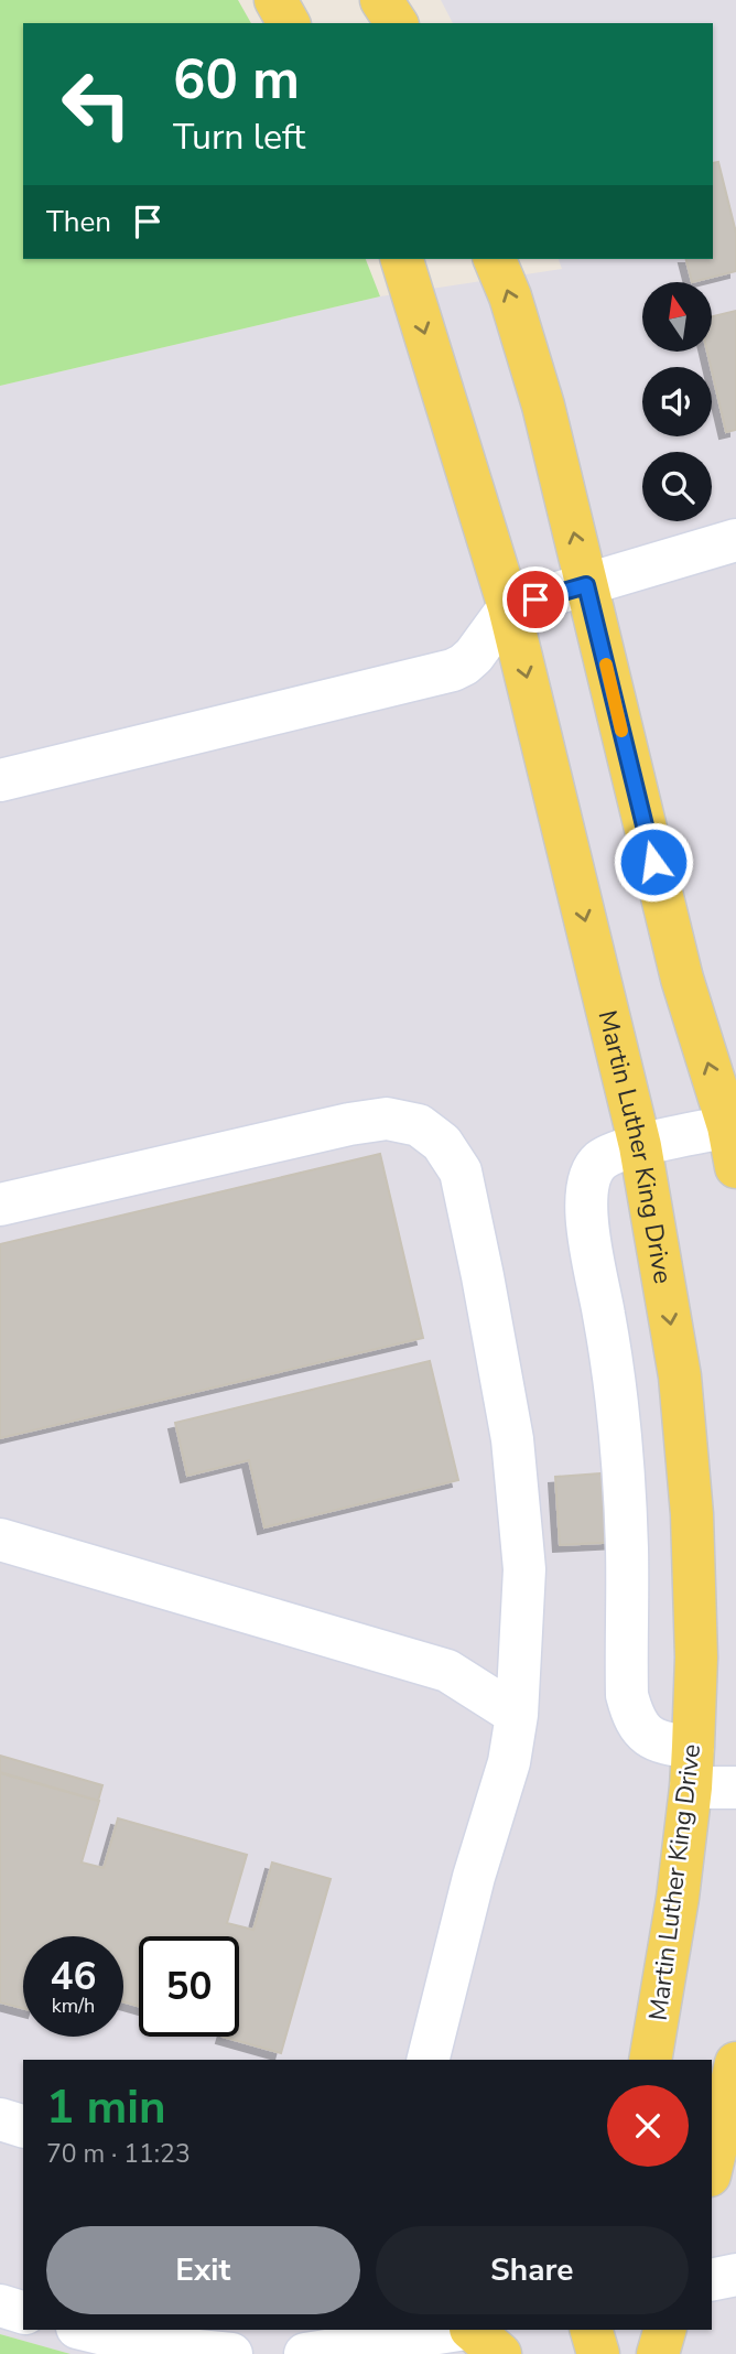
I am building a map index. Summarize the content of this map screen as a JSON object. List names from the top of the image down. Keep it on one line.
{"streets":{"main road":["Martin Luther King Drive"]},"north":"top","page":{"turn":["60 m","Turn left"],"then":"Then","speed":"46 km/h","limit":"50","heading":["1 min","70 m · 11:23"],"buttons":["Exit","Share"]}}
